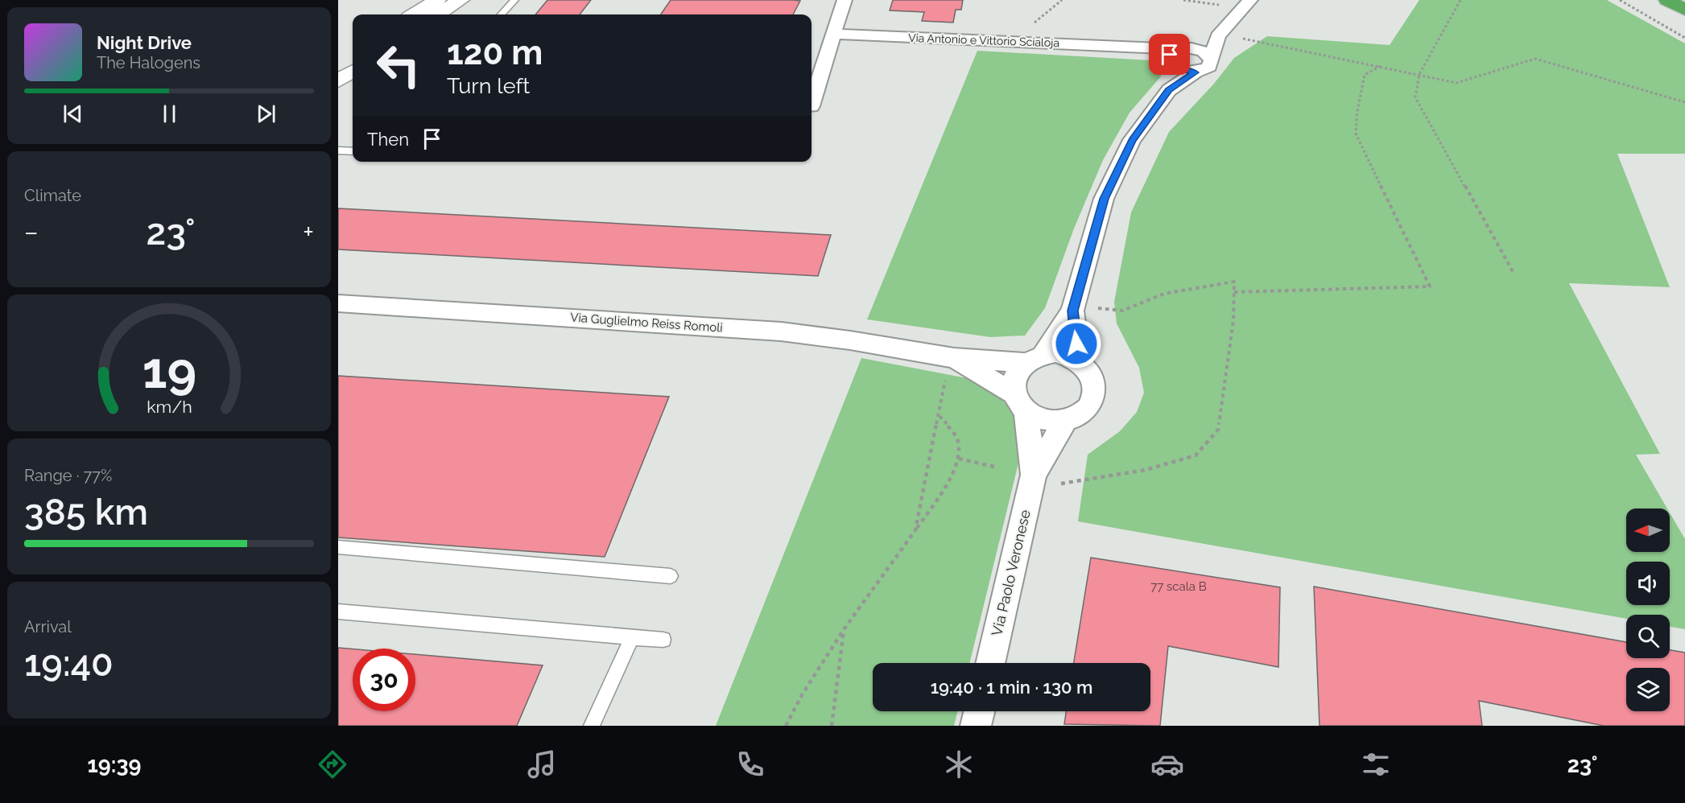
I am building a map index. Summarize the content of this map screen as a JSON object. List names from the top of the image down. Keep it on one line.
{"streets":{"street":["Via Antonio e Vittorio Scialoja","Via Guglielmo Reiss Romoli","Via Paolo Veronese"]},"house_numbers":["77 scala B"],"north":"left","page":{"turn":["120 m","Turn left"],"song":["Night Drive","The Halogens"],"then":"Then","tile":["Climate",["Range · 77%","385 km"],["Arrival","19:40"]],"heat":["−","23°","+"],"limit":"30","trip":"19:40 · 1 min · 130 m","tabs":["19:39","23°"],"gauge":["19","km/h"]}}
